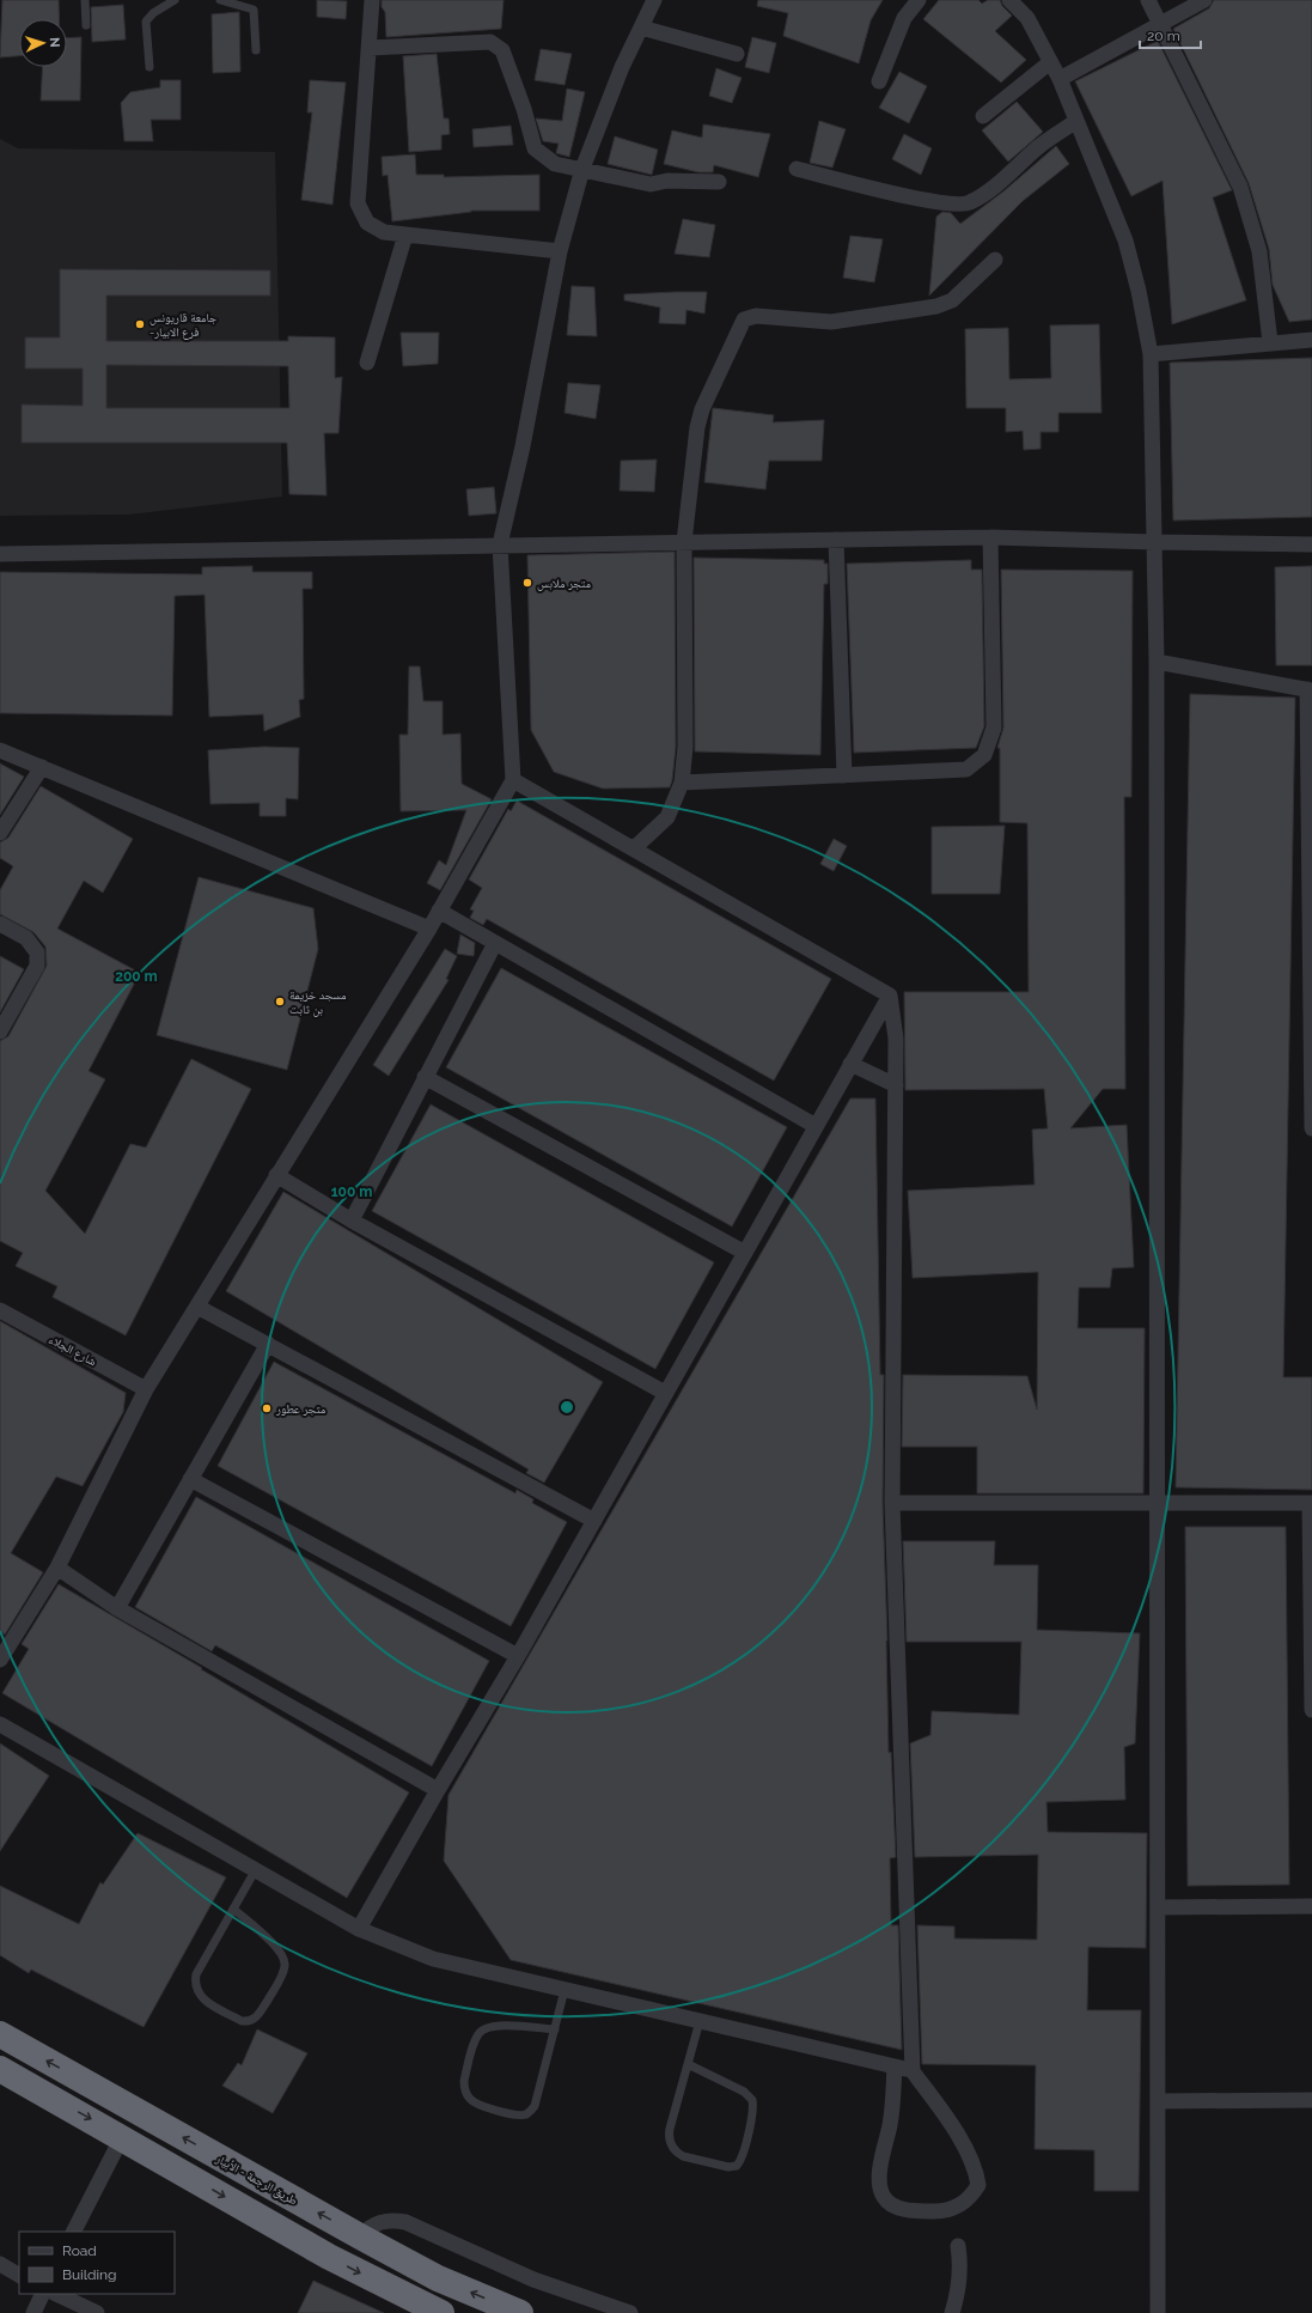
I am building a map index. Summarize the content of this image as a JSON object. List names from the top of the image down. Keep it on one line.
{"streets":{"highway":["طريق الرجمة - الأبيار"],"street":["شارع الجلاء"]},"places":["جامعة قاريونس -فرع الابيار","متجر ملابس","مسجد خزيمة بن ثابت","متجر عطور"],"legend":["Road","Building"],"scale_bar":"20 m","north":"right","rings":["200 m","100 m"]}
